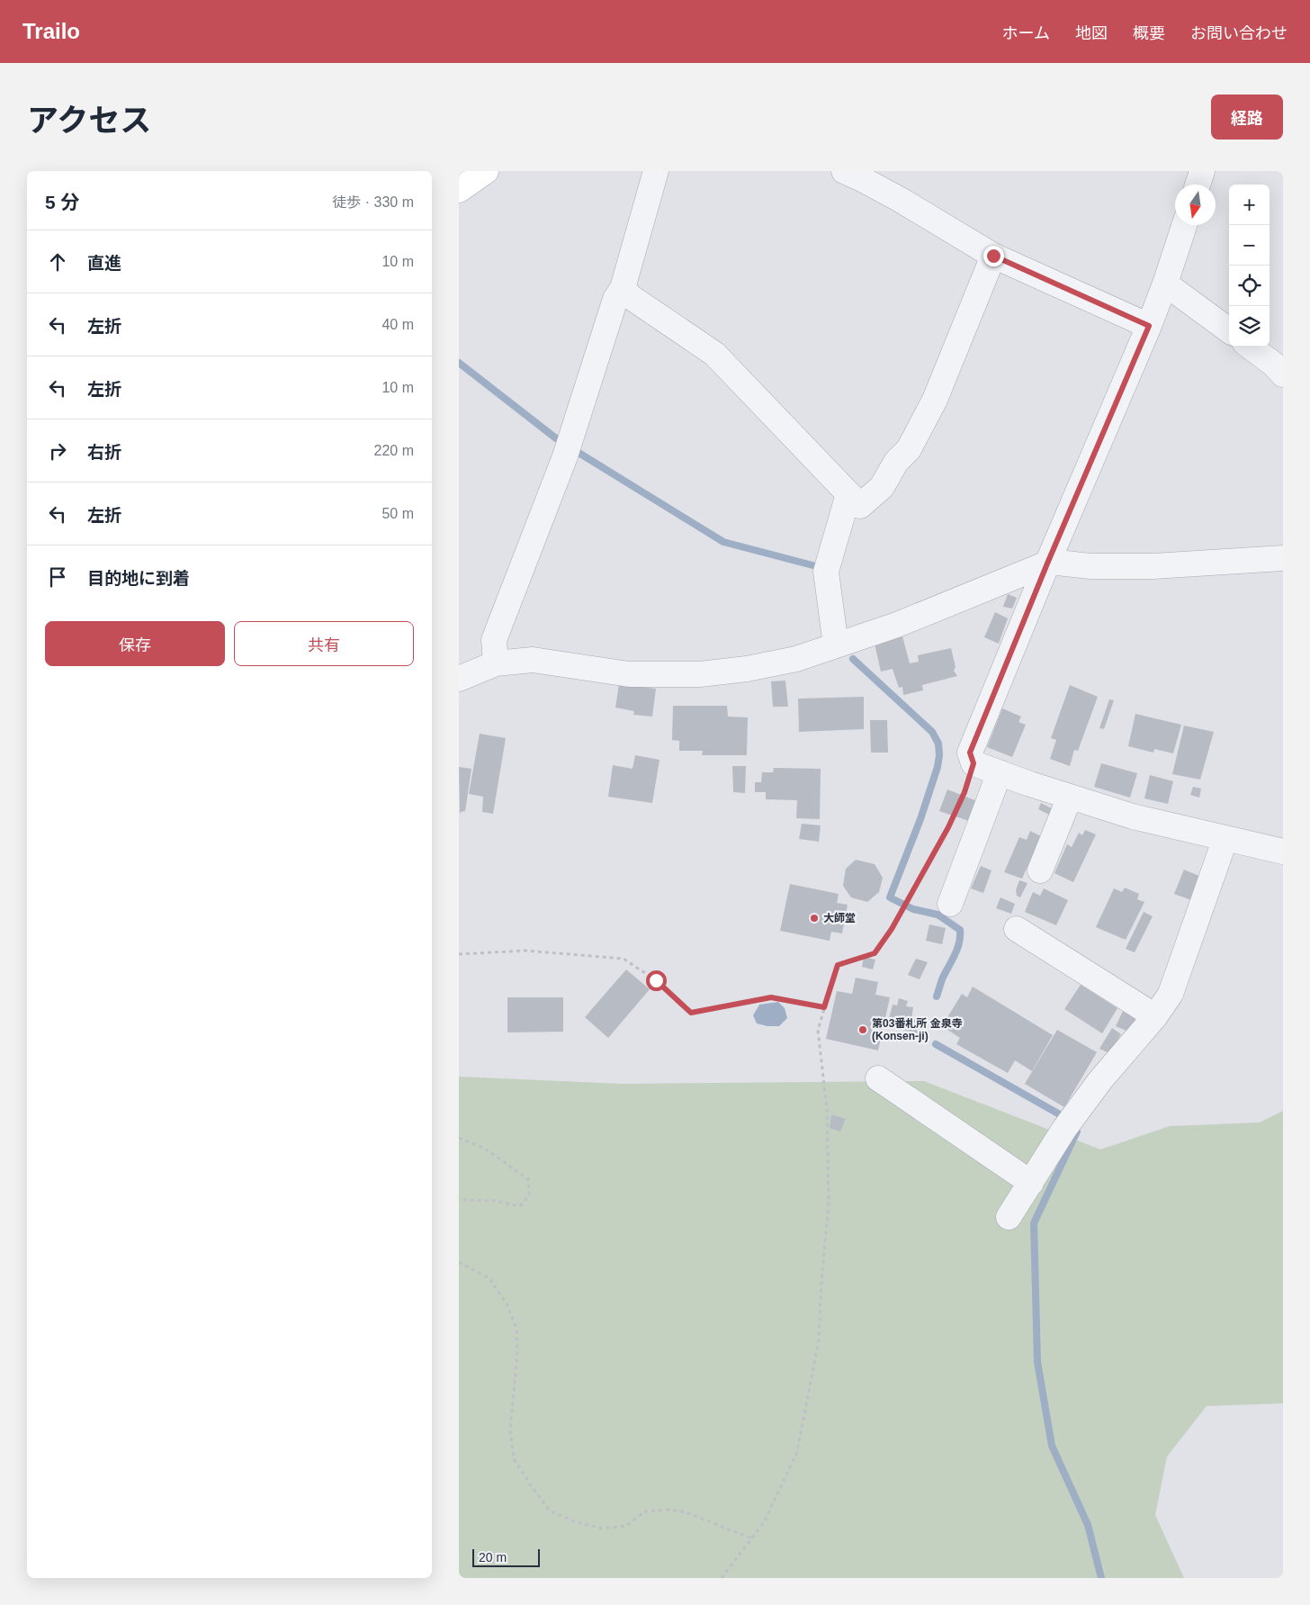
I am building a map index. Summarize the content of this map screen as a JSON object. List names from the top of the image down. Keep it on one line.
{"places":["大師堂","第03番札所 金泉寺 (Konsen-ji)"],"scale_bar":"20 m","north":"bottom","page":{"header":"Trailo","nav":["ホーム","地図","概要","お問い合わせ"],"title":"アクセス","buttons":["経路",["保存","共有"]],"heading":["5 分","徒歩 · 330 m"],"map_buttons":["+","−"],"list":[["直進","10 m"],["左折","40 m"],["左折","10 m"],["右折","220 m"],["左折","50 m"],"目的地に到着"],"scale":"20 m"}}
